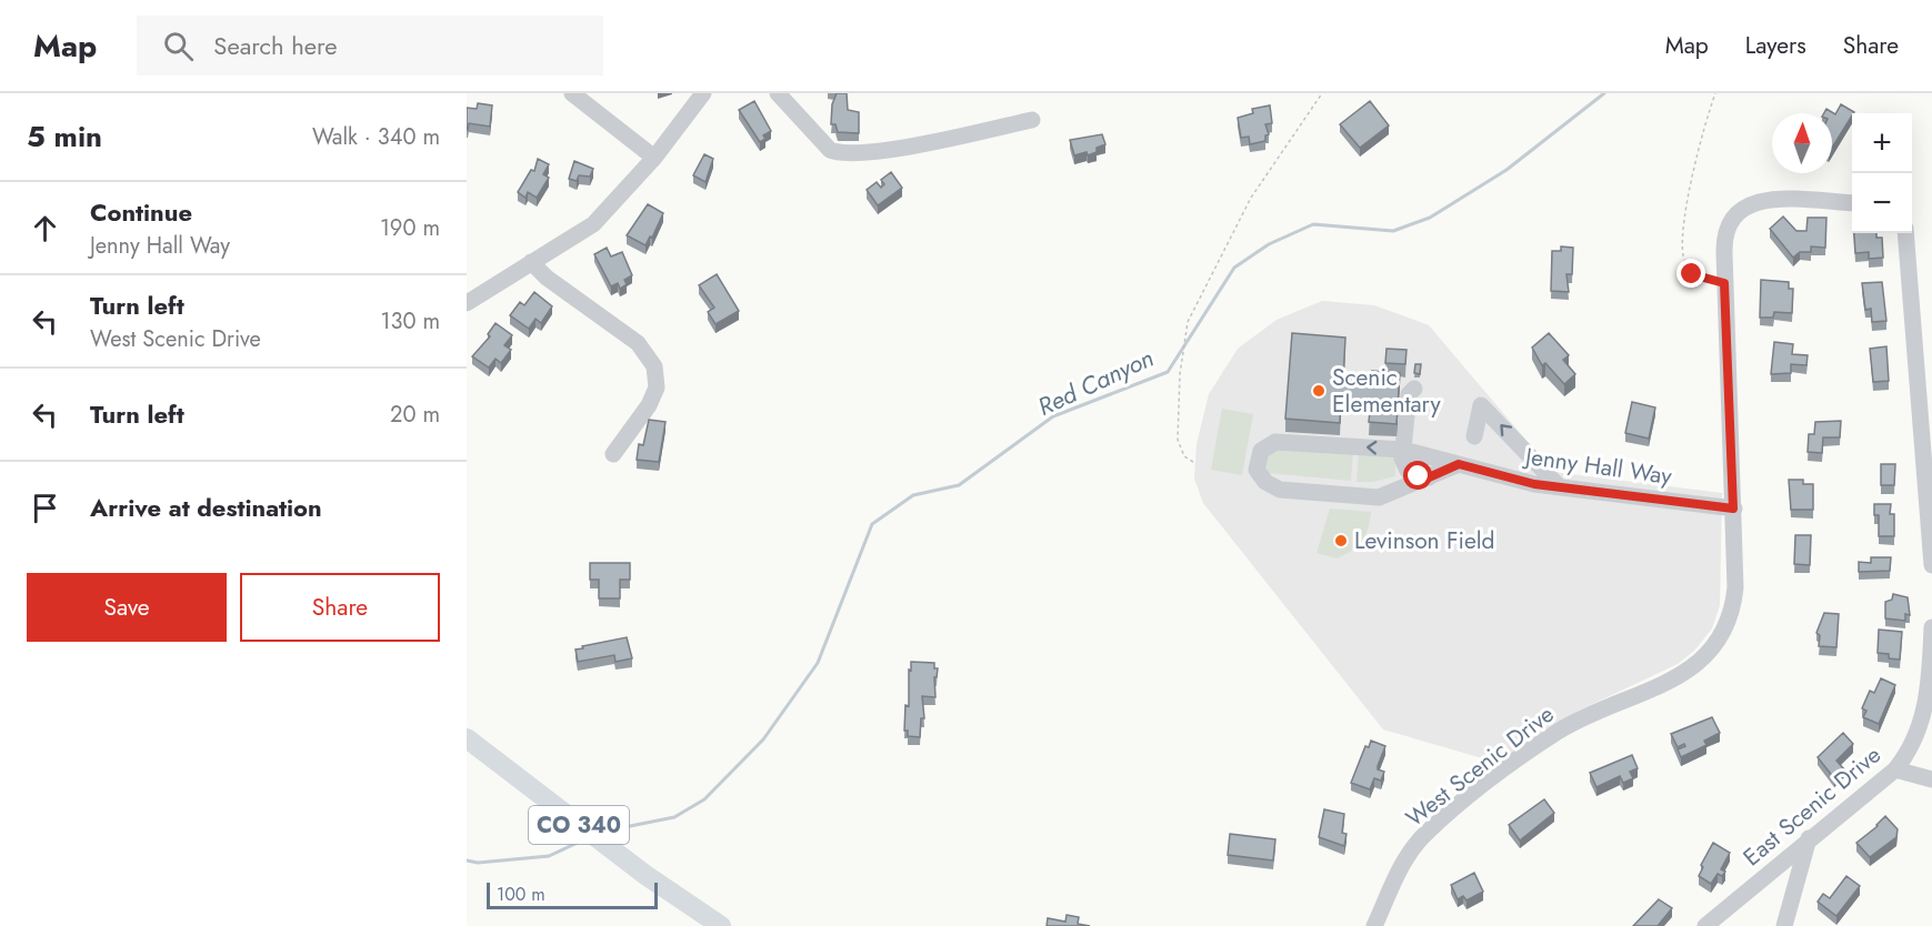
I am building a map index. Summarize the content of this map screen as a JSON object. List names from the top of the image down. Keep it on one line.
{"streets":{"main road":["CO 340"],"street":["Jenny Hall Way","West Scenic Drive","East Scenic Drive"]},"crossings":[["Jenny Hall Way","West Scenic Drive"]],"water":["Red Canyon"],"places":["Scenic Elementary","Levinson Field"],"scale_bar":"100 m","north":"top","page":{"header":"Map","search":"Search here","nav":["Map","Layers","Share"],"heading":["5 min","Walk · 340 m"],"map_buttons":["+","−"],"list":[["Continue","Jenny Hall Way","190 m"],["Turn left","West Scenic Drive","130 m"],["Turn left","20 m"],"Arrive at destination"],"buttons":["Save","Share"],"scale":"100 m"}}
